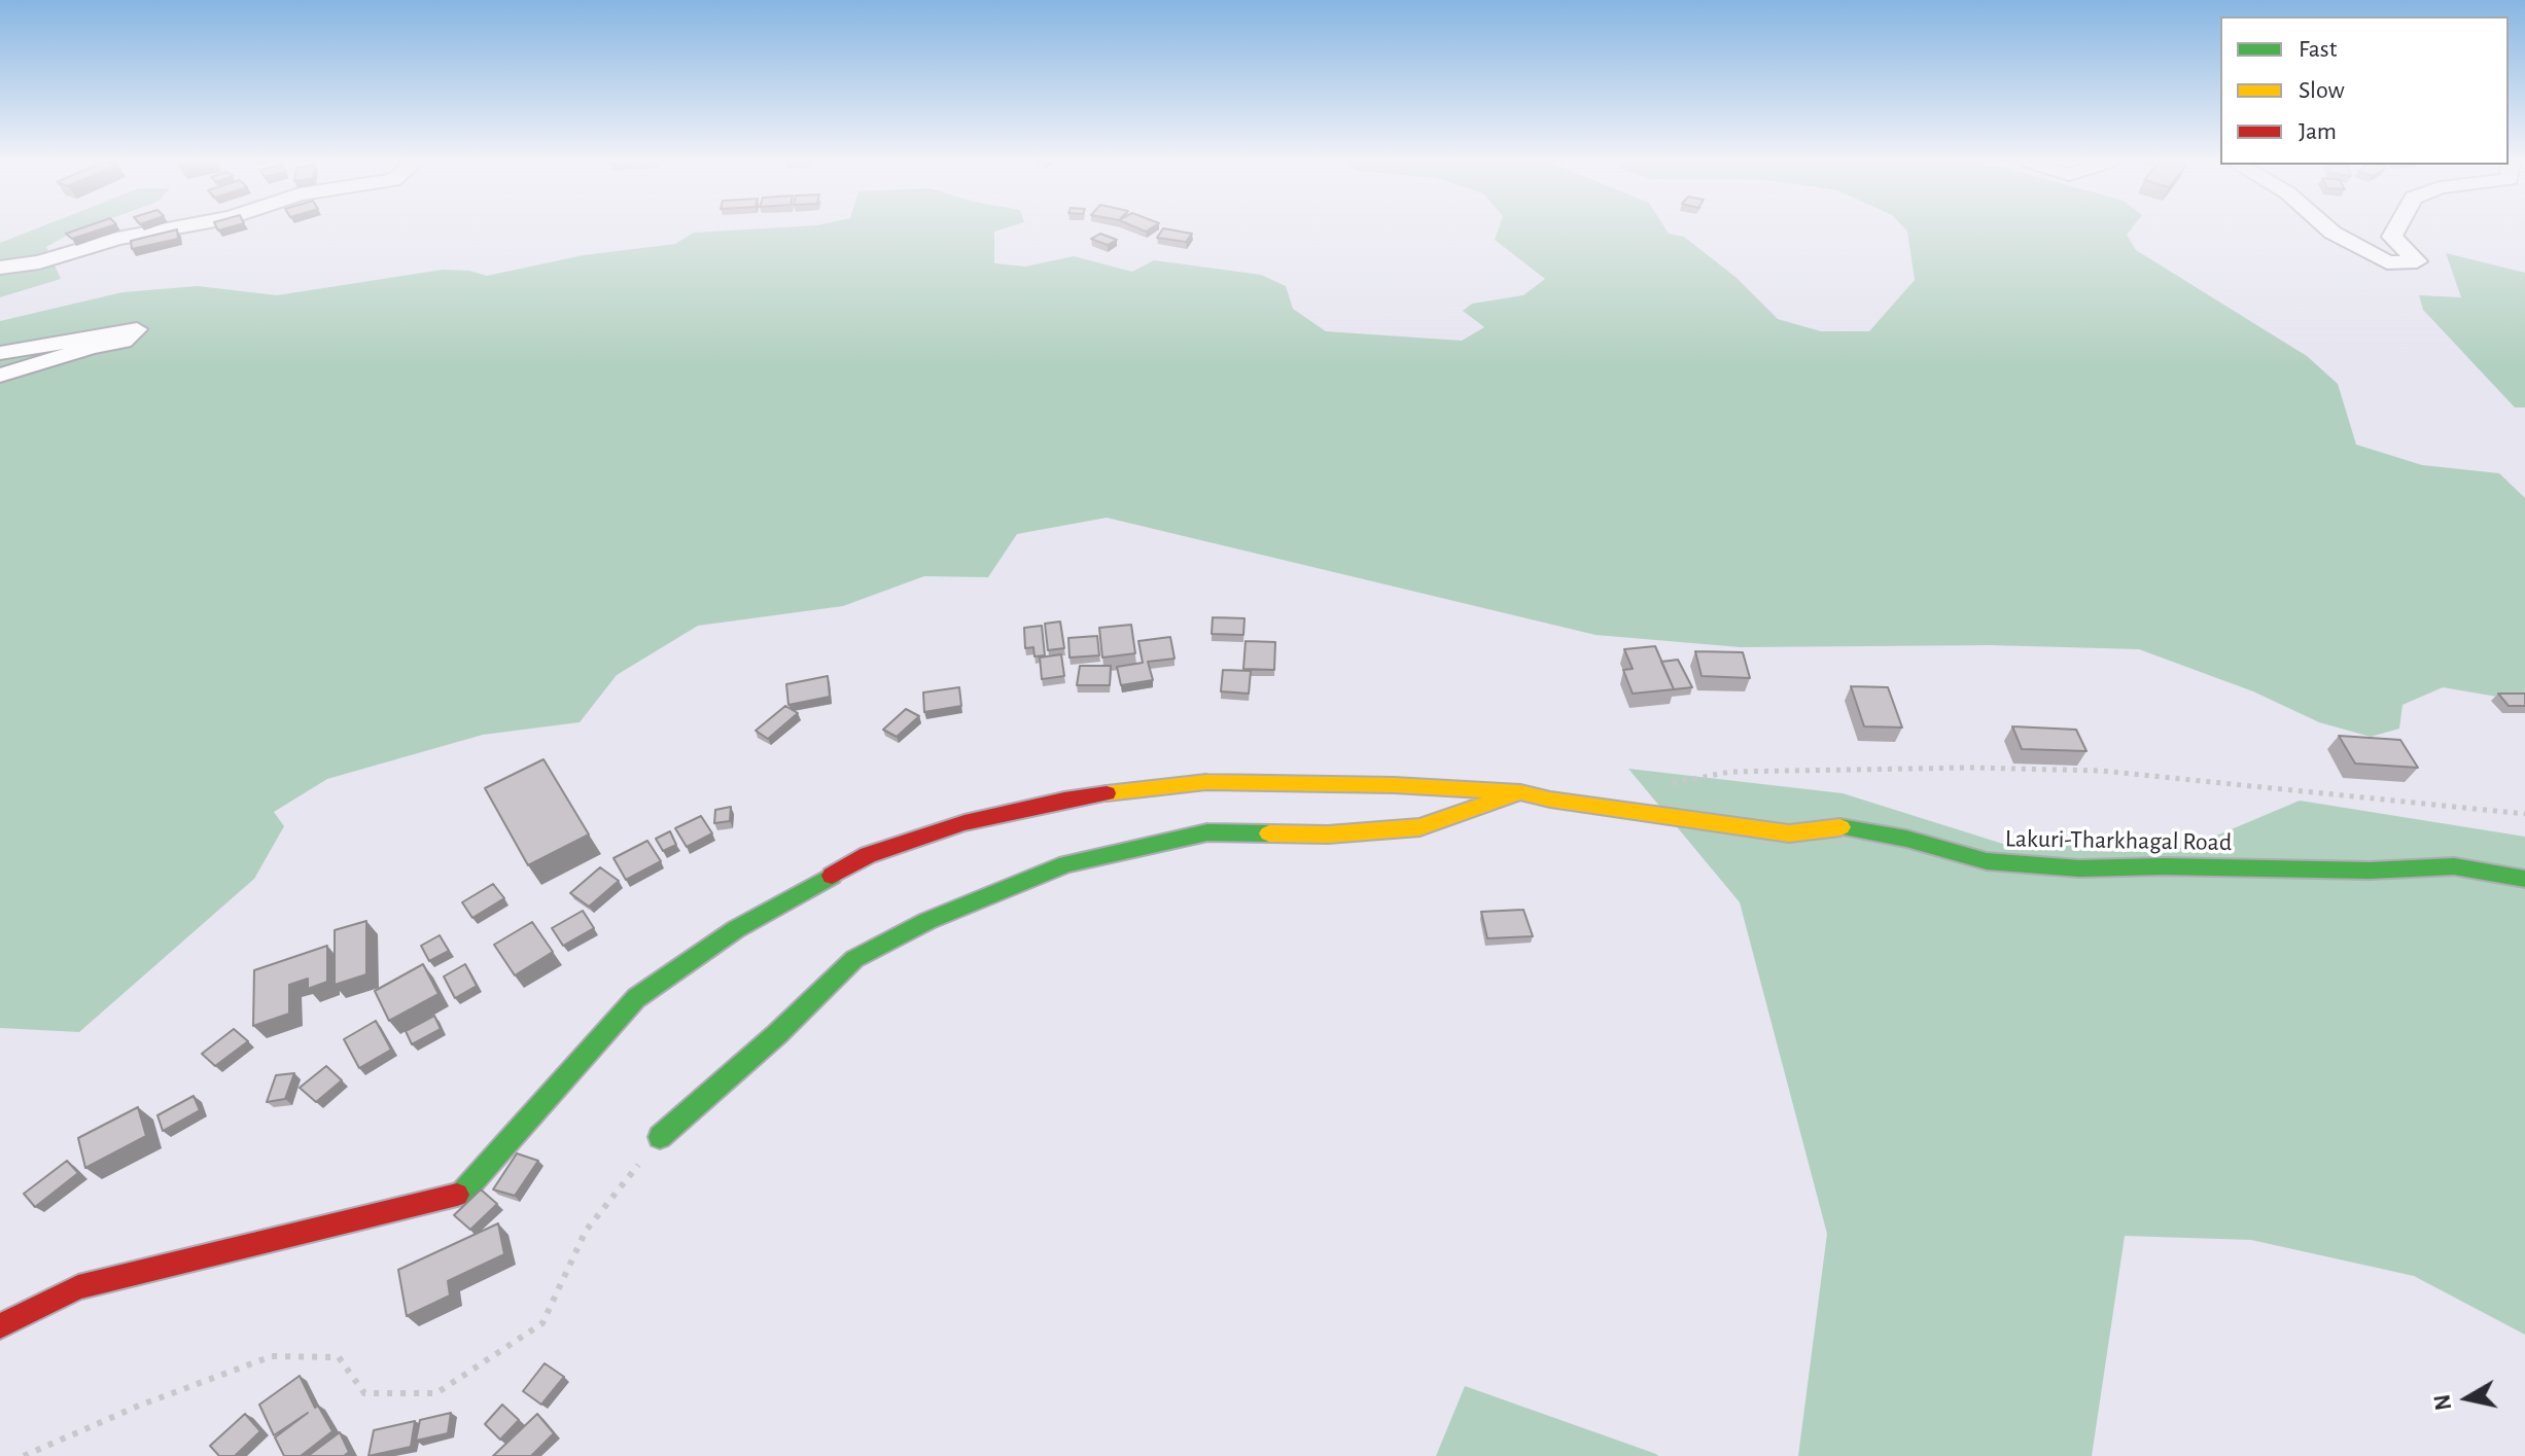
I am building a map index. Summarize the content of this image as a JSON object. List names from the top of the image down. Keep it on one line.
{"streets":{"street":["Lakuri-Tharkhagal Road"]},"legend":["Fast","Slow","Jam"],"north":"left"}
